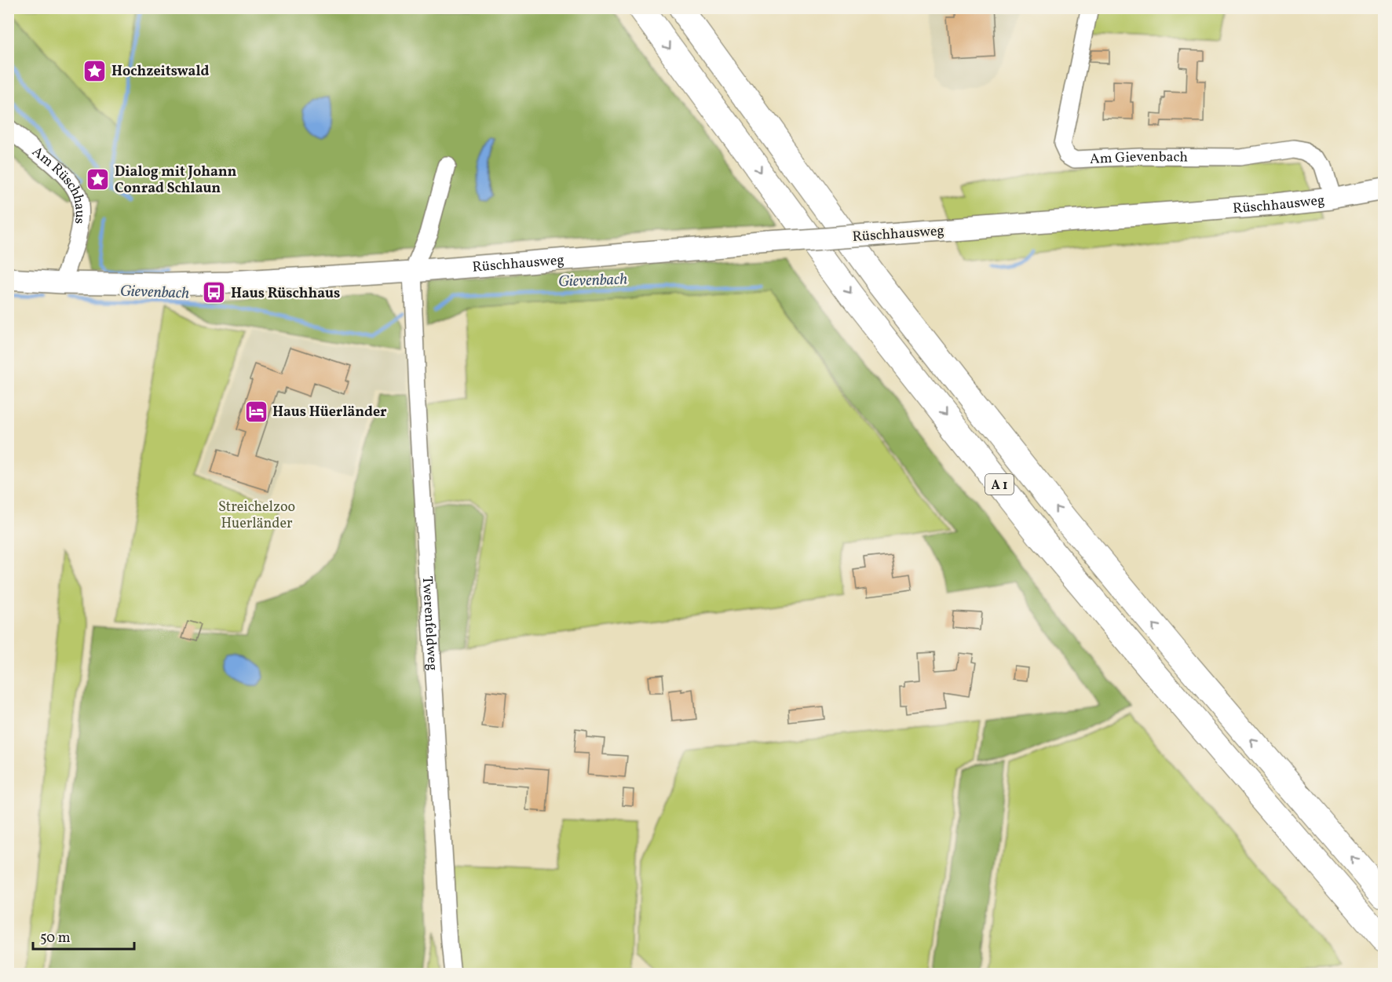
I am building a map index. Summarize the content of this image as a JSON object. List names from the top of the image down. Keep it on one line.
{"streets":{"highway":["A 1"],"main road":["Rüschhausweg"],"street":["Am Gievenbach","Am Rüschhaus","Twerenfeldweg"]},"crossings":[["Am Gievenbach","Rüschhausweg"],["Am Rüschhaus","Rüschhausweg"],["Rüschhausweg","Twerenfeldweg"]],"water":["Gievenbach"],"parks":["Streichelzoo Huerländer"],"places":{"place":["Hochzeitswald","Dialog mit Johann Conrad Schlaun"],"bus stop":["Haus Rüschhaus"],"hotel":["Haus Hüerländer"]},"scale_bar":"50 m"}
